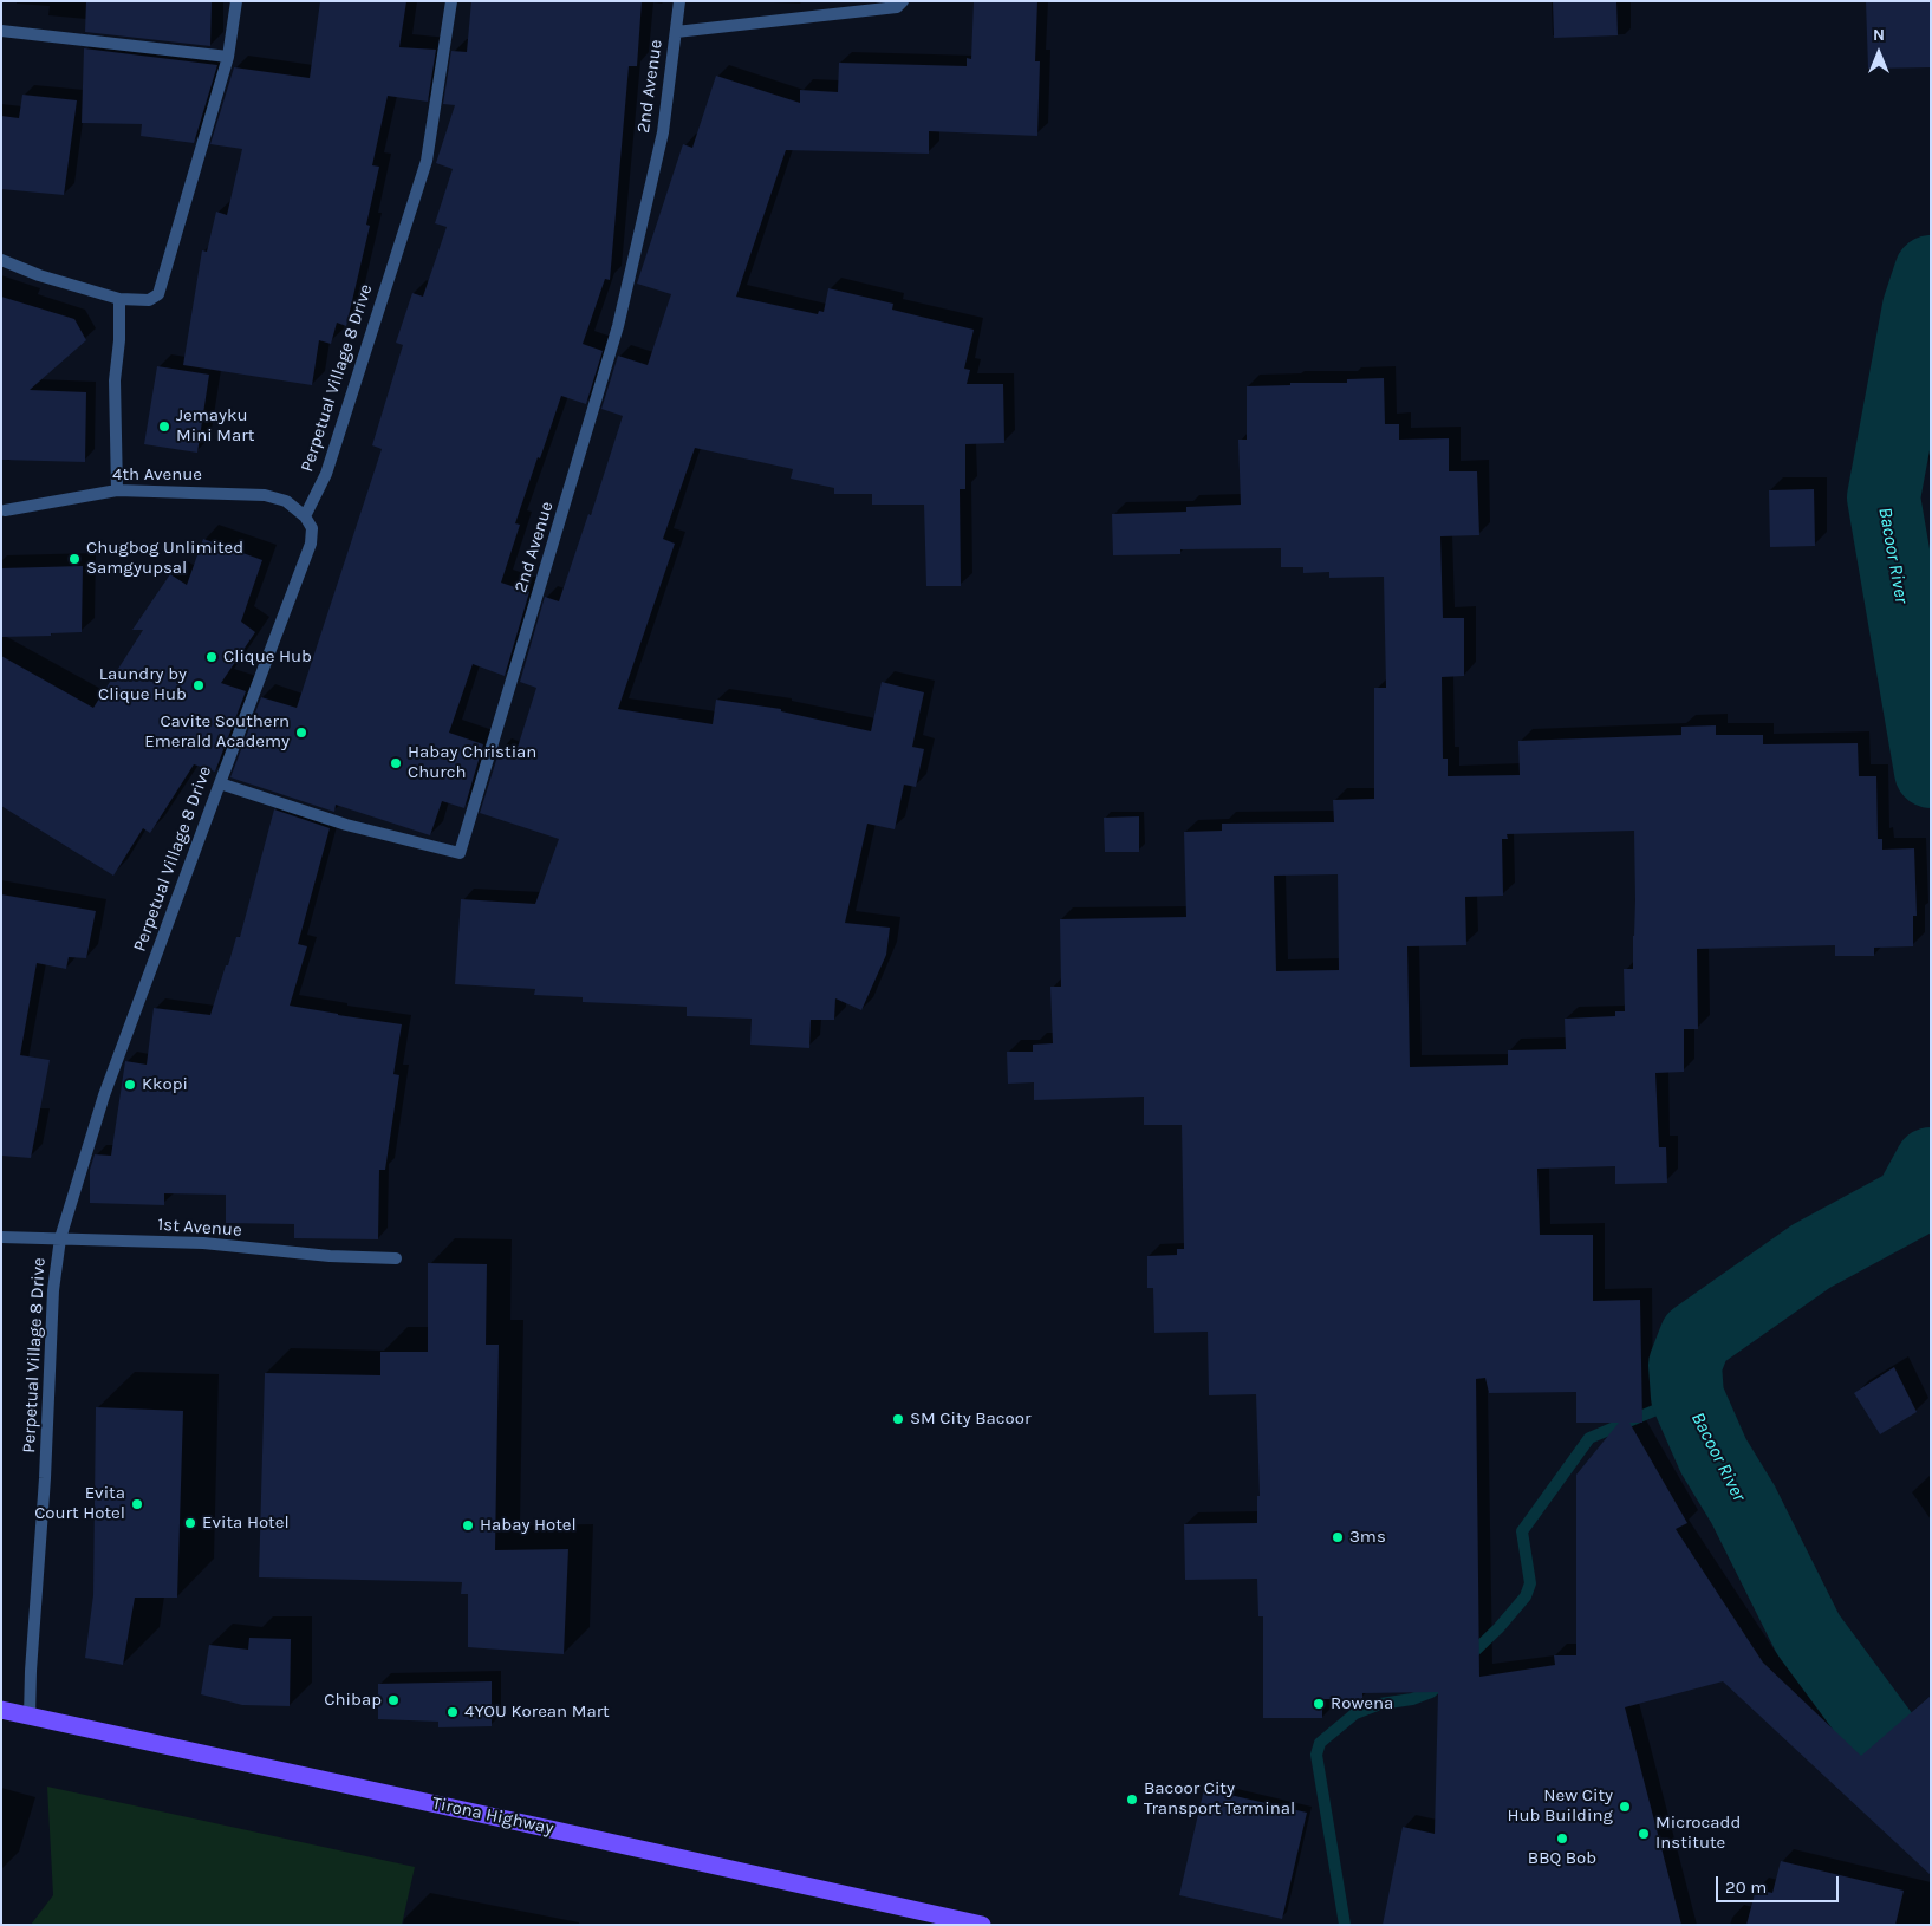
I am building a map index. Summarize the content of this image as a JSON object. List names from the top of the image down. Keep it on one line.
{"streets":{"main road":["Tirona Highway"],"street":["2nd Avenue","Perpetual Village 8 Drive","4th Avenue","1st Avenue"]},"crossings":[["2nd Avenue","Perpetual Village 8 Drive"],["Perpetual Village 8 Drive","4th Avenue"],["Perpetual Village 8 Drive","1st Avenue"],["Perpetual Village 8 Drive","Tirona Highway"]],"water":["Bacoor River"],"places":["Jemayku Mini Mart","Chugbog Unlimited Samgyupsal","Clique Hub","Laundry by Clique Hub","Cavite Southern Emerald Academy","Habay Christian Church","Kkopi","SM City Bacoor","Evita Court Hotel","Evita Hotel","Habay Hotel","3ms","Chibap","Rowena","4YOU Korean Mart","Bacoor City Transport Terminal","New City Hub Building","Microcadd Institute","BBQ Bob"],"scale_bar":"20 m","north":"top"}
